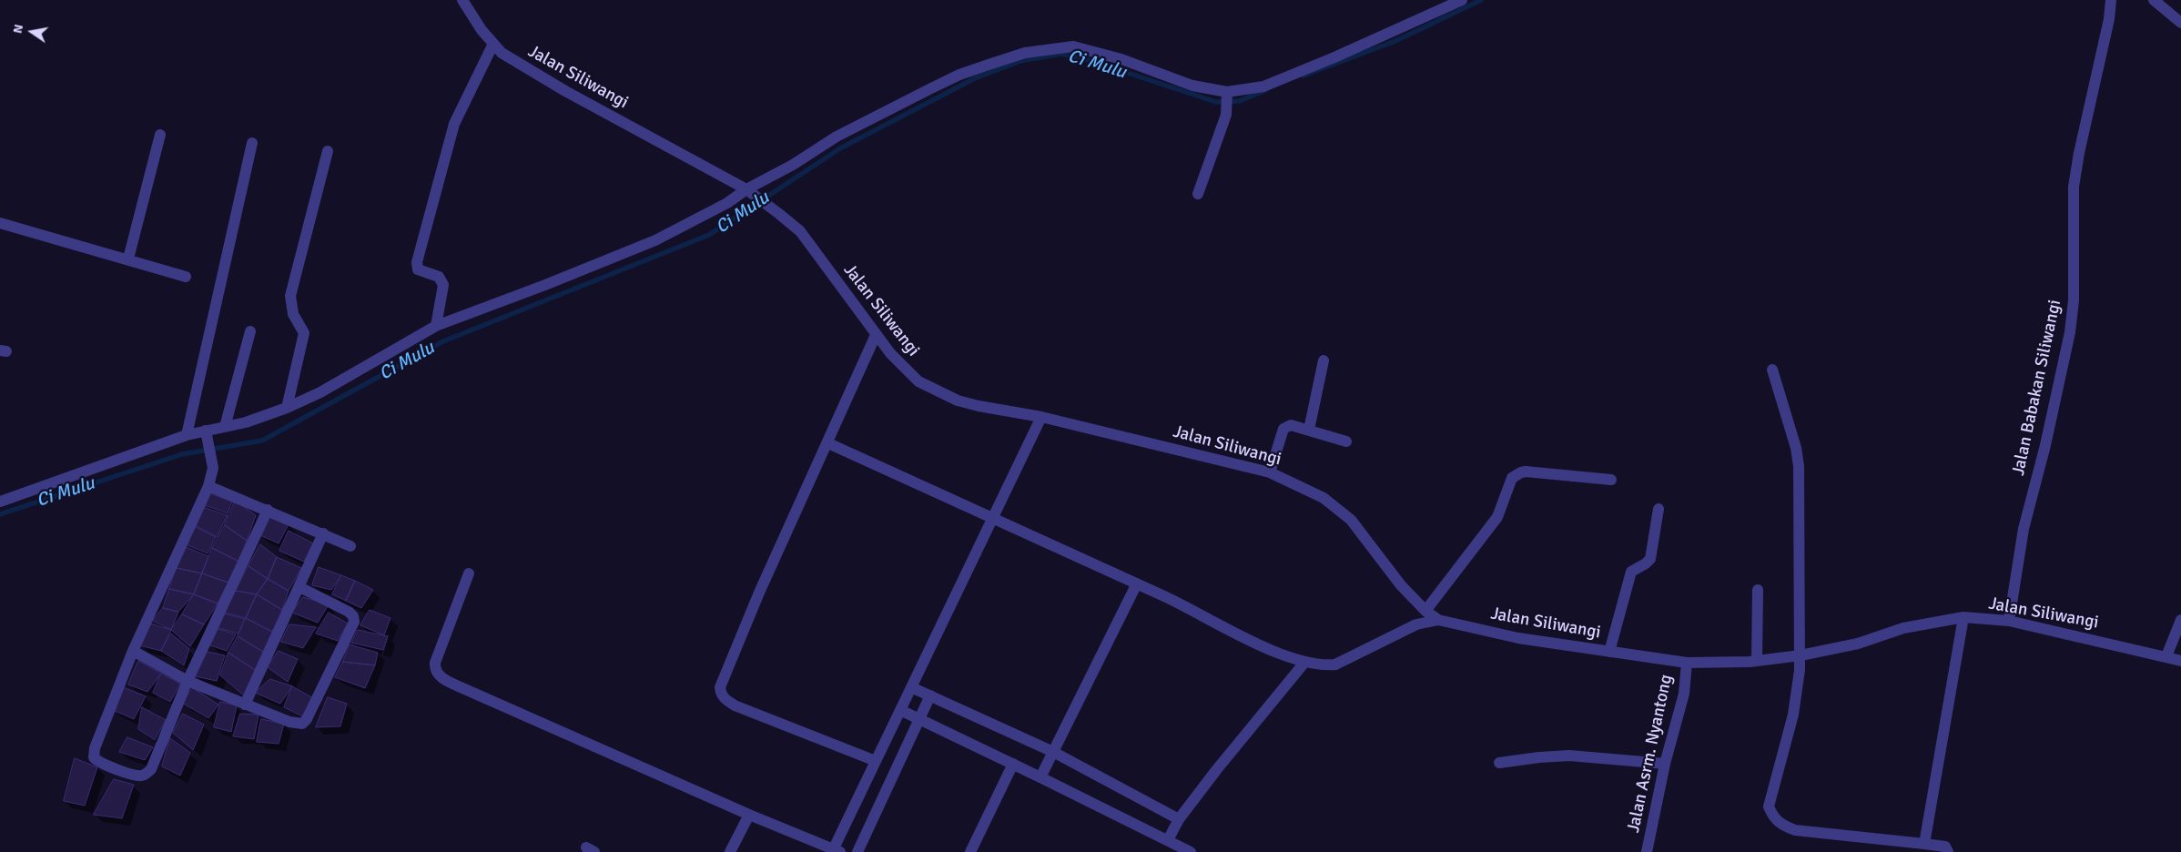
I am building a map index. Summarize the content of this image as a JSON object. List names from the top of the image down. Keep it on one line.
{"streets":{"street":["Jalan Siliwangi","Jalan Babakan Siliwangi","Jalan Asrm. Nyantong"]},"crossings":[["Jalan Siliwangi","Jalan Babakan Siliwangi"],["Jalan Siliwangi","Jalan Asrm. Nyantong"]],"water":["Ci Mulu"],"north":"left"}
